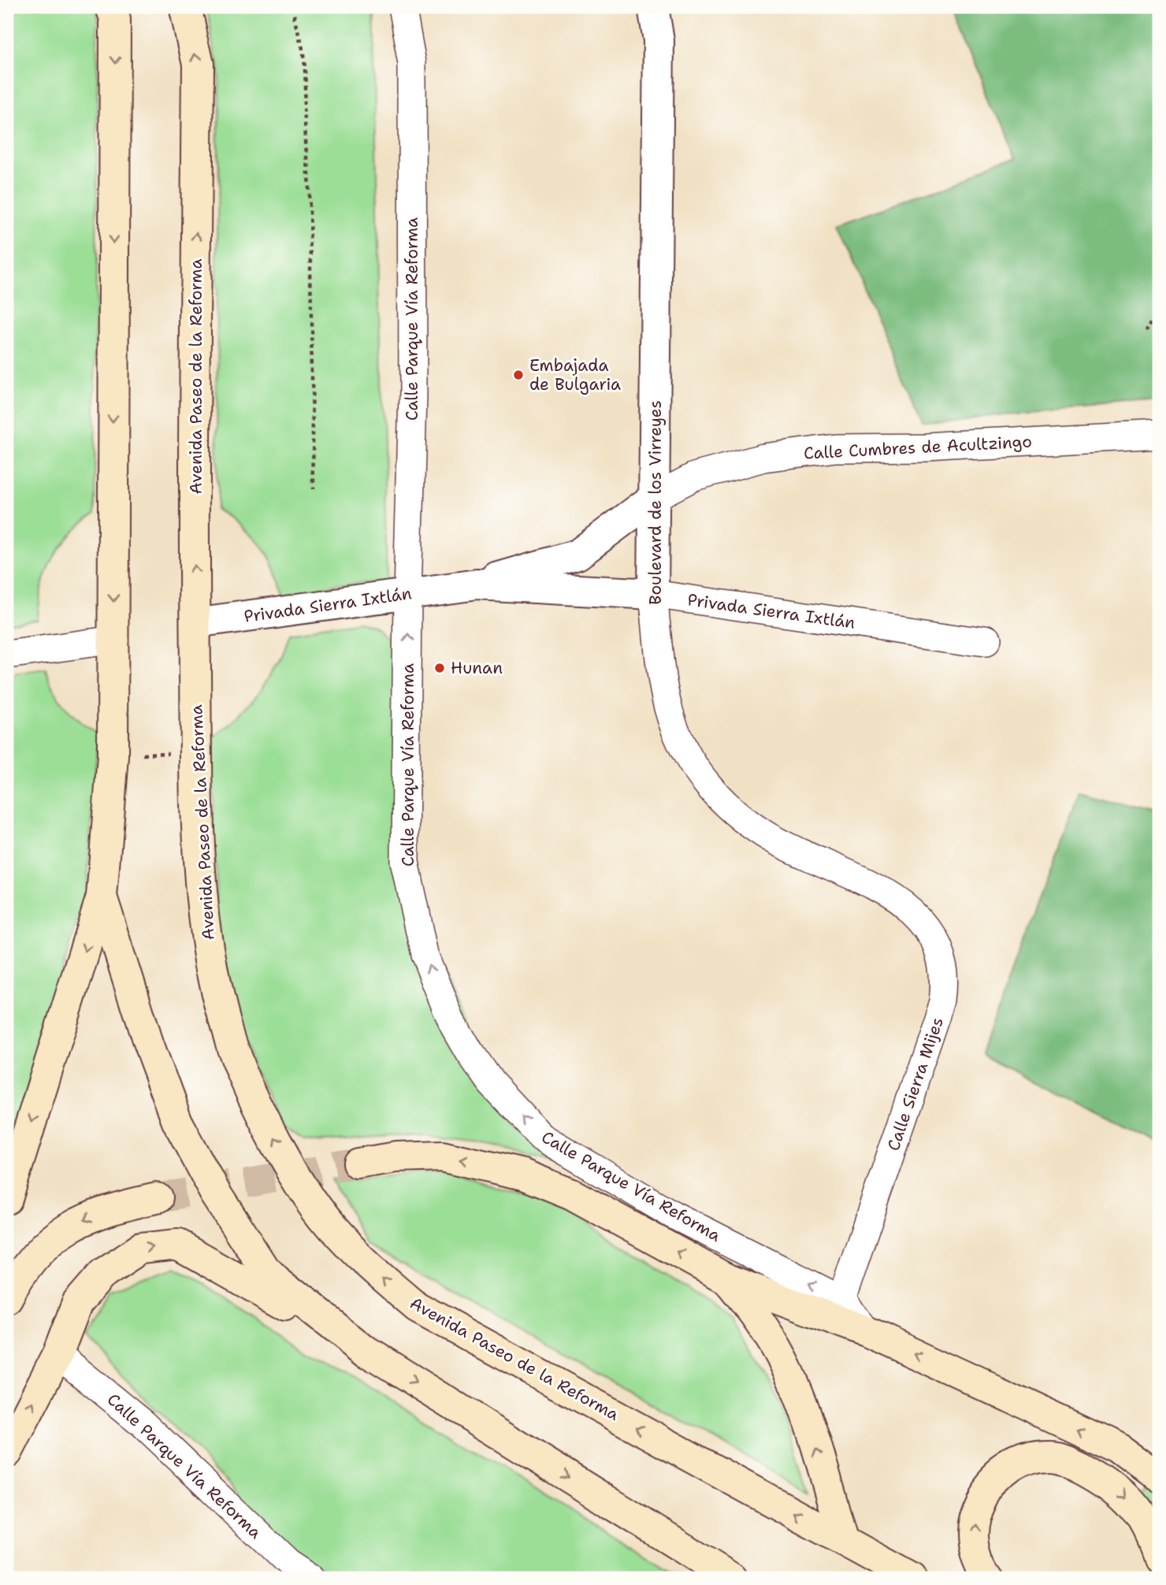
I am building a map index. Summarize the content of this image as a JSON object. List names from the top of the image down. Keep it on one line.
{"streets":{"main road":["Avenida Paseo de la Reforma"],"street":["Calle Parque Vía Reforma","Calle Cumbres de Acultzingo","Boulevard de los Virreyes","Privada Sierra Ixtlán","Calle Sierra Mijes"]},"crossings":[["Calle Parque Vía Reforma","Privada Sierra Ixtlán"],["Calle Parque Vía Reforma","Calle Sierra Mijes"],["Avenida Paseo de la Reforma","Privada Sierra Ixtlán"],["Calle Cumbres de Acultzingo","Boulevard de los Virreyes"],["Calle Cumbres de Acultzingo","Privada Sierra Ixtlán"],["Boulevard de los Virreyes","Privada Sierra Ixtlán"],["Boulevard de los Virreyes","Calle Sierra Mijes"]],"one_way":["Calle Parque Vía Reforma"],"places":["Embajada de Bulgaria","Hunan"]}
